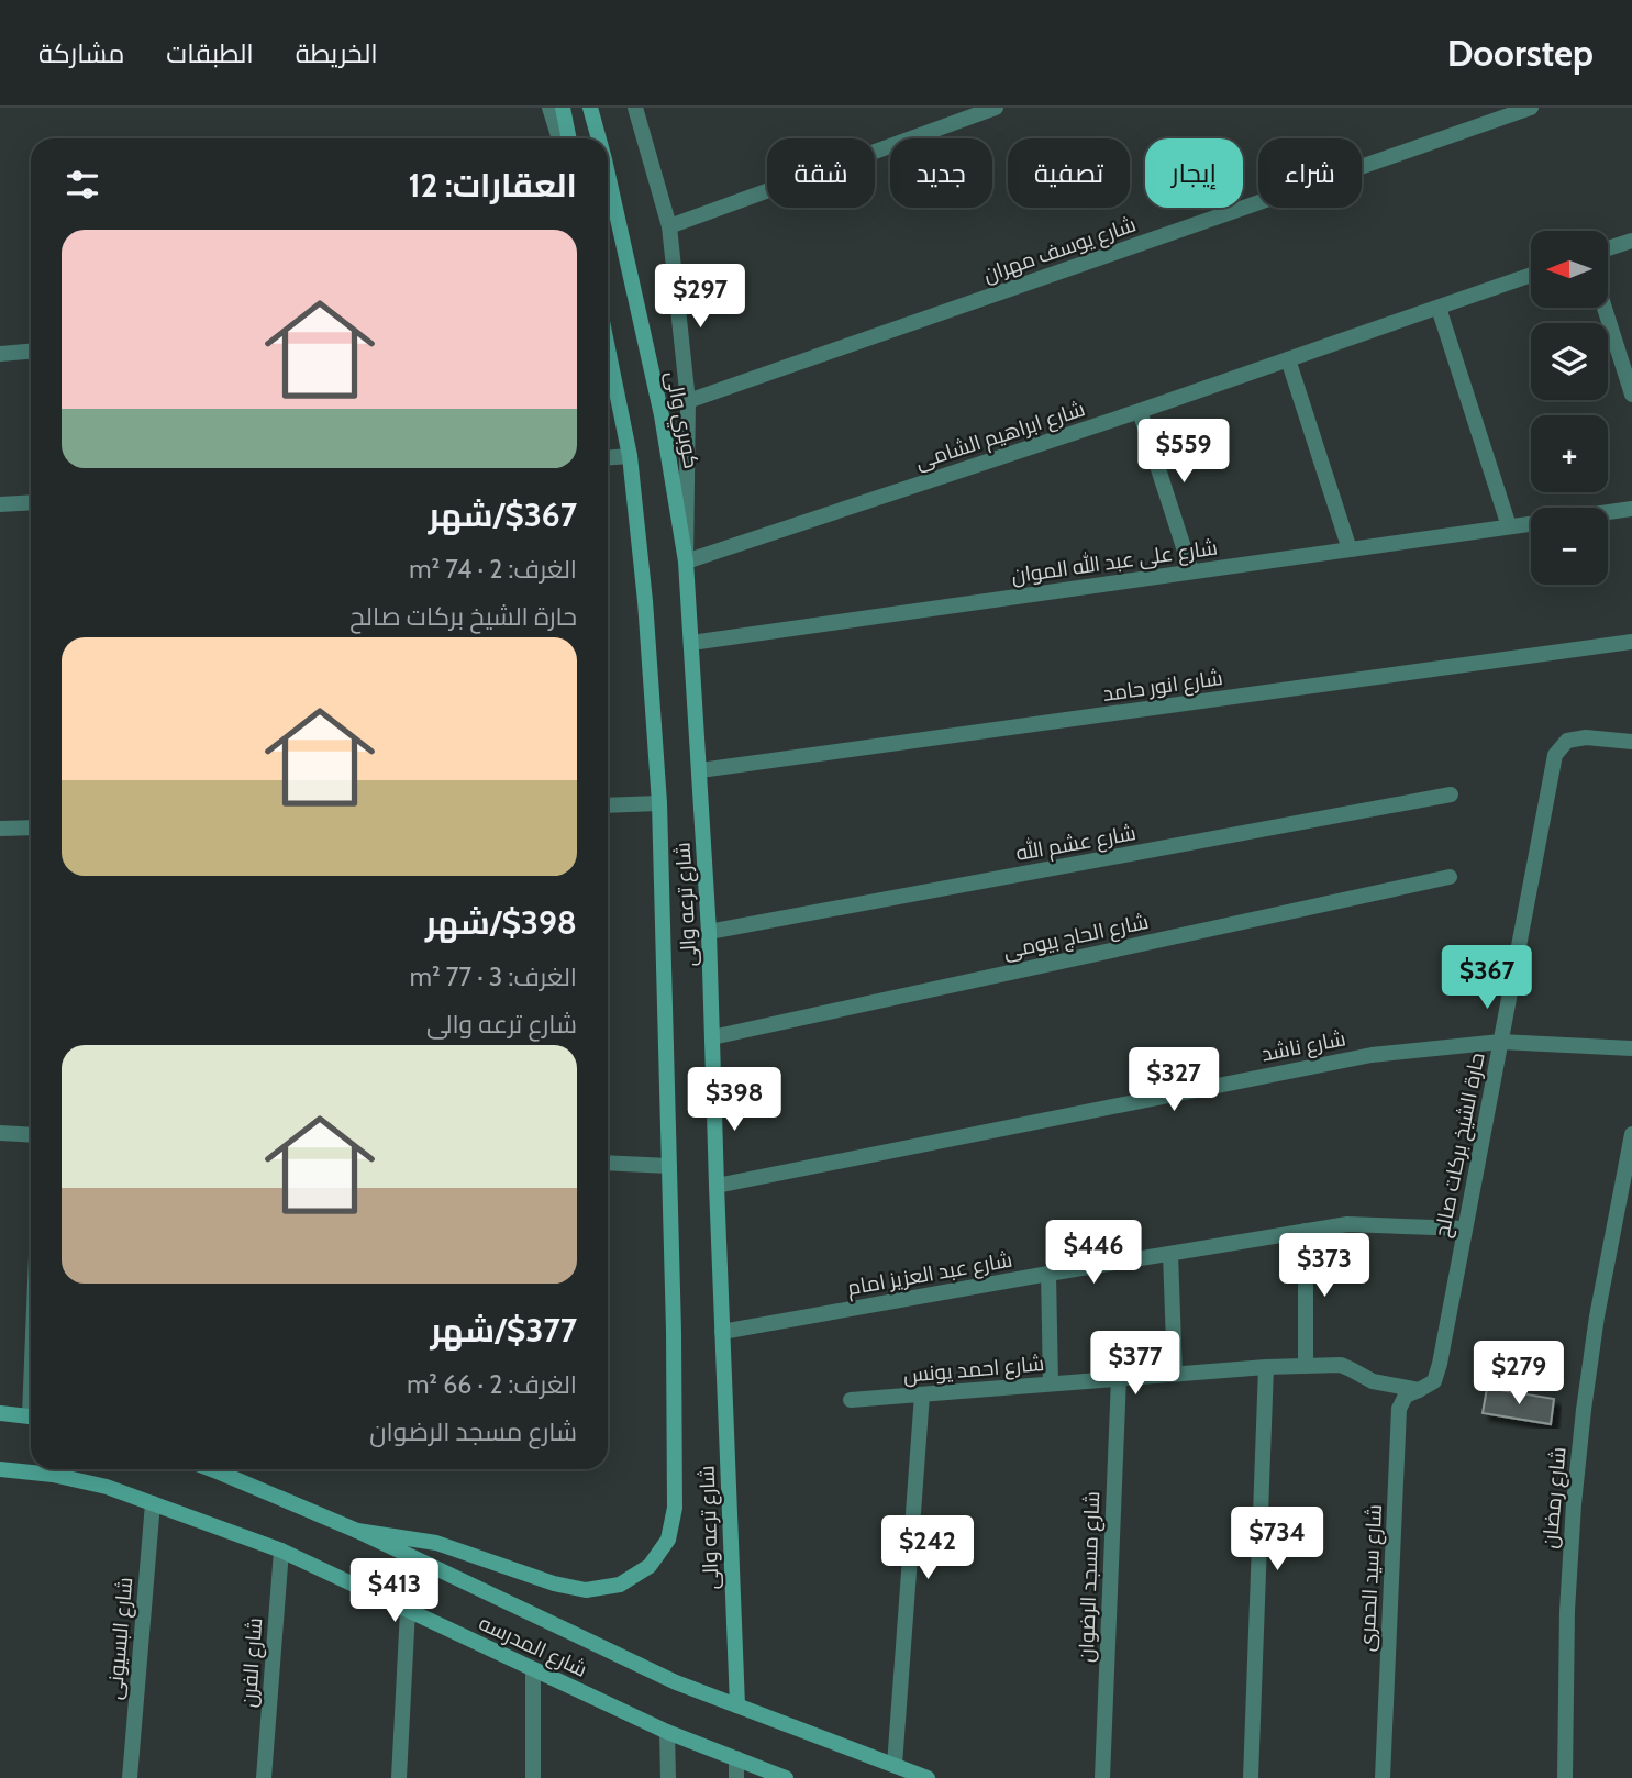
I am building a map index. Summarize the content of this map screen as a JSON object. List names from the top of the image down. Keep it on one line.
{"streets":{"main road":["كوبري والى","شارع ترعه والى","شارع المدرسه"],"street":["شارع يوسف مهران","شارع ابراهيم الشامى","شارع على عبد الله الموان","شارع انور حامد","شارع عشم الله","شارع الحاج بيومى","شارع ناشد","حارة الشيخ بركات صالح","شارع عبد العزيز امام","شارع احمد يونس","شارع رمضان","شارع مسجد الرضوان","شارع سيد الحمرى","شارع البسيونى","شارع الفرن"]},"crossings":[["شارع يوسف مهران","شارع ترعه والى"],["كوبري والى","شارع ابراهيم الشامى"],["كوبري والى","شارع ترعه والى"],["شارع ابراهيم الشامى","شارع ترعه والى"],["شارع على عبد الله الموان","شارع ترعه والى"],["شارع انور حامد","شارع ترعه والى"],["شارع عشم الله","شارع ترعه والى"],["شارع ترعه والى","شارع الحاج بيومى"],["شارع ترعه والى","شارع ناشد"],["شارع ترعه والى","شارع عبد العزيز امام"],["شارع ترعه والى","شارع المدرسه"],["شارع ناشد","حارة الشيخ بركات صالح"],["حارة الشيخ بركات صالح","شارع عبد العزيز امام"],["حارة الشيخ بركات صالح","شارع احمد يونس"],["حارة الشيخ بركات صالح","شارع سيد الحمرى"],["شارع احمد يونس","شارع مسجد الرضوان"],["شارع احمد يونس","شارع سيد الحمرى"],["شارع البسيونى","شارع المدرسه"],["شارع المدرسه","شارع الفرن"]],"north":"left","page":{"header":"Doorstep","nav":["الخريطة","الطبقات","مشاركة"],"chip":["شراء","إيجار","تصفية","جديد","شقة"],"heading":"العقارات: 12","map_buttons":["+","−"],"list":[{"name":"$367/شهر","note":"الغرف: 2 · 74 m² · حارة الشيخ بركات صالح"},{"name":"$398/شهر","note":"الغرف: 3 · 77 m² · شارع ترعه والى"},{"name":"$377/شهر","note":"الغرف: 2 · 66 m² · شارع مسجد الرضوان"}],"price":["$297","$559","$367","$327","$398","$446","$373","$377","$279","$734","$242","$413"]}}
